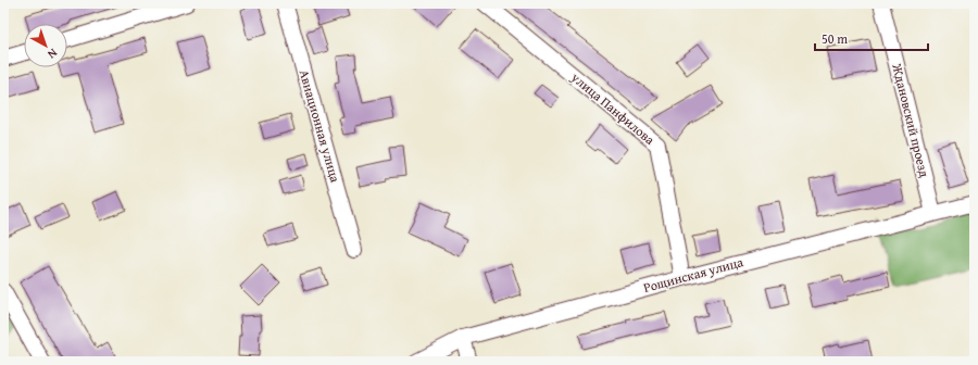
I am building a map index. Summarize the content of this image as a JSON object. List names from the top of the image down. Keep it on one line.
{"streets":{"street":["улица Панфилова","Ждановский проезд","Авиационная улица","Рощинская улица"]},"crossings":[["улица Панфилова","Рощинская улица"],["Ждановский проезд","Рощинская улица"]],"scale_bar":"50 m","north":"bottom right"}
